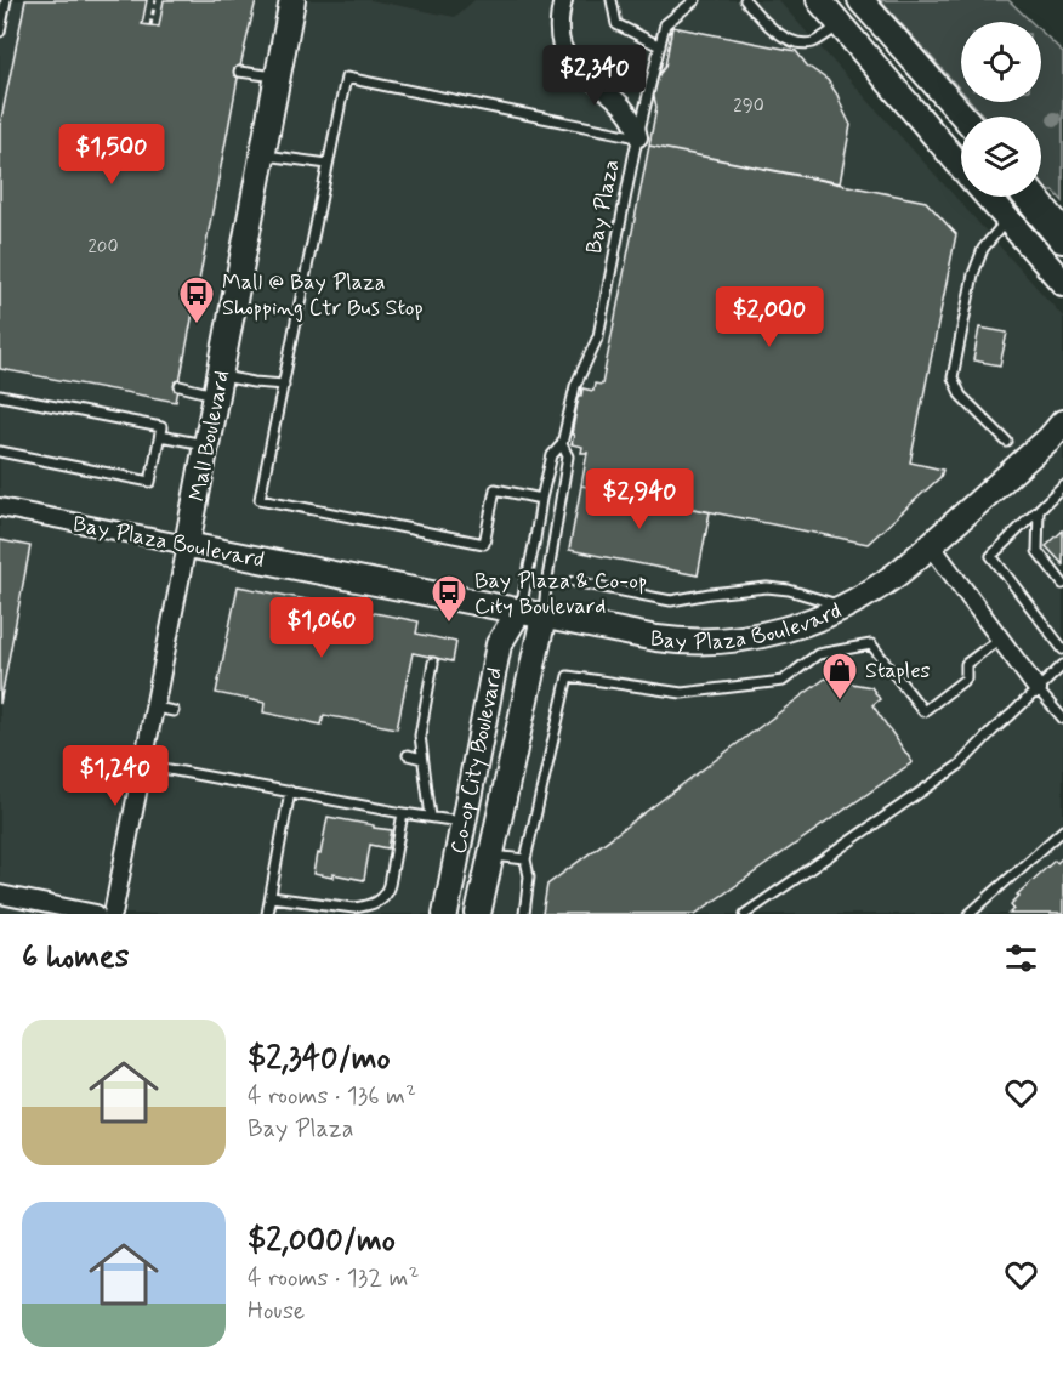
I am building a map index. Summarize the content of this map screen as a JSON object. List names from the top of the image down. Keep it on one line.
{"streets":{"street":["Bay Plaza","Mall Boulevard","Bay Plaza Boulevard","Co-op City Boulevard"]},"crossings":[["Bay Plaza","Bay Plaza Boulevard"],["Bay Plaza","Co-op City Boulevard"],["Mall Boulevard","Bay Plaza Boulevard"],["Bay Plaza Boulevard","Co-op City Boulevard"]],"places":{"bus stop":["Mall @ Bay Plaza Shopping Ctr Bus Stop","Bay Plaza & Co-op City Boulevard"],"shop":["Staples"]},"house_numbers":["290","200"],"page":{"price":["$2,340","$1,500","$2,000","$2,940","$1,060","$1,240"],"heading":"6 homes","list":[{"name":"$2,340/mo","note":"4 rooms · 136 m² · Bay Plaza"},{"name":"$2,000/mo","note":"4 rooms · 132 m² · House"}]}}
